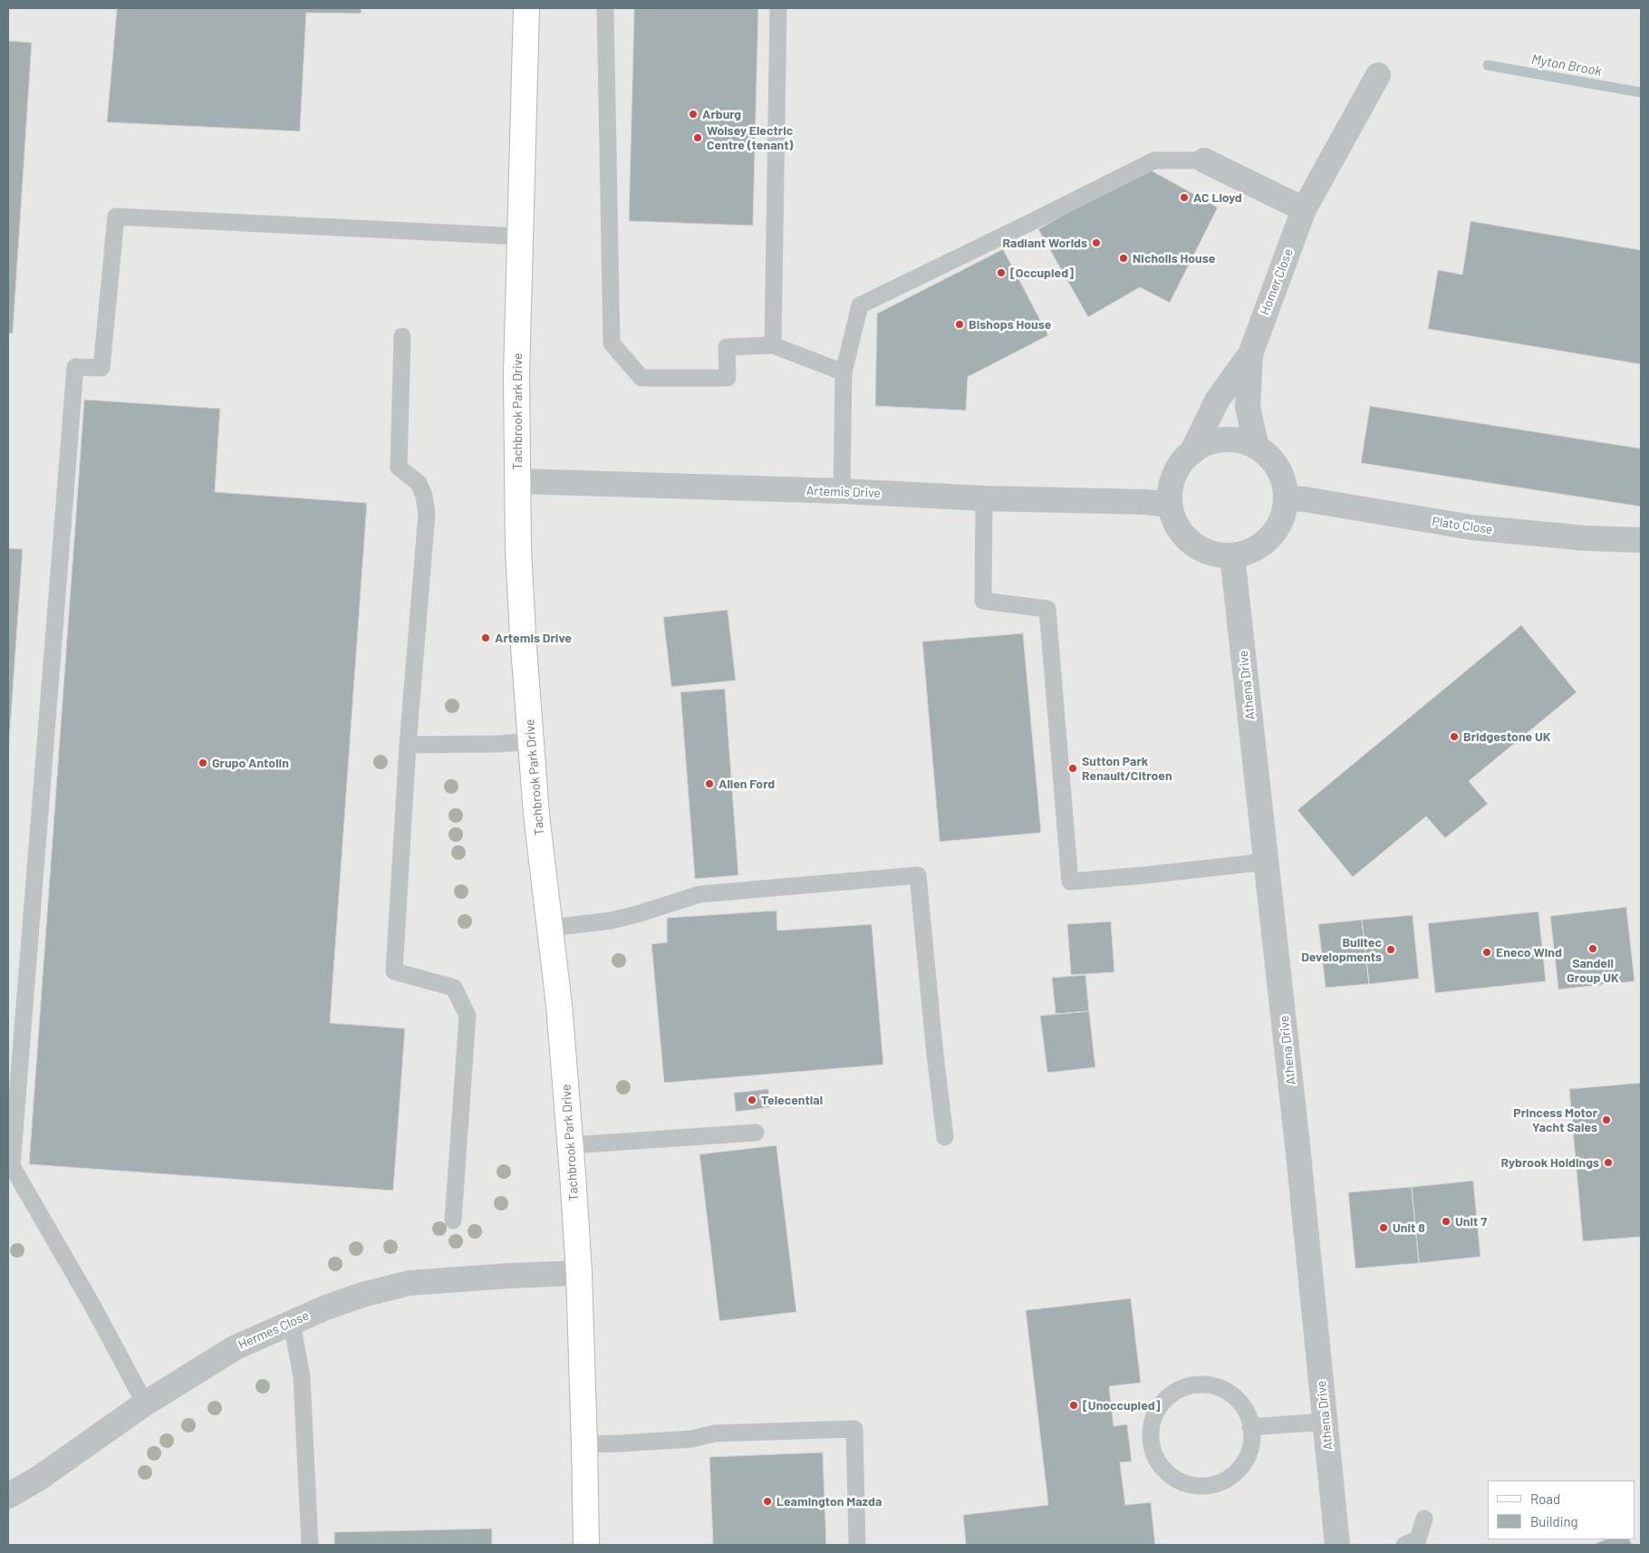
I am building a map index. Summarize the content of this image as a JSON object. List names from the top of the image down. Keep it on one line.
{"streets":{"street":["Homer Close","Tachbrook Park Drive","Artemis Drive","Plato Close","Athena Drive","Hermes Close"]},"crossings":[["Homer Close","Artemis Drive"],["Homer Close","Plato Close"],["Homer Close","Athena Drive"],["Tachbrook Park Drive","Artemis Drive"],["Tachbrook Park Drive","Hermes Close"],["Artemis Drive","Plato Close"],["Artemis Drive","Athena Drive"],["Plato Close","Athena Drive"]],"water":["Myton Brook"],"places":["Arburg","Wolsey Electric Centre (tenant)","AC Lloyd","Radiant Worlds","Nicholls House","[Occupied]","Bishops House","Artemis Drive","Bridgestone UK","Grupo Antolin","Sutton Park Renault/Citroen","Allen Ford","Sandell Group UK","Builtec Developments","Eneco Wind","Telecential","Princess Motor Yacht Sales","Rybrook Holdings","Unit 7","Unit 8","[Unoccupied]","Leamington Mazda"],"legend":["Road","Building"]}
